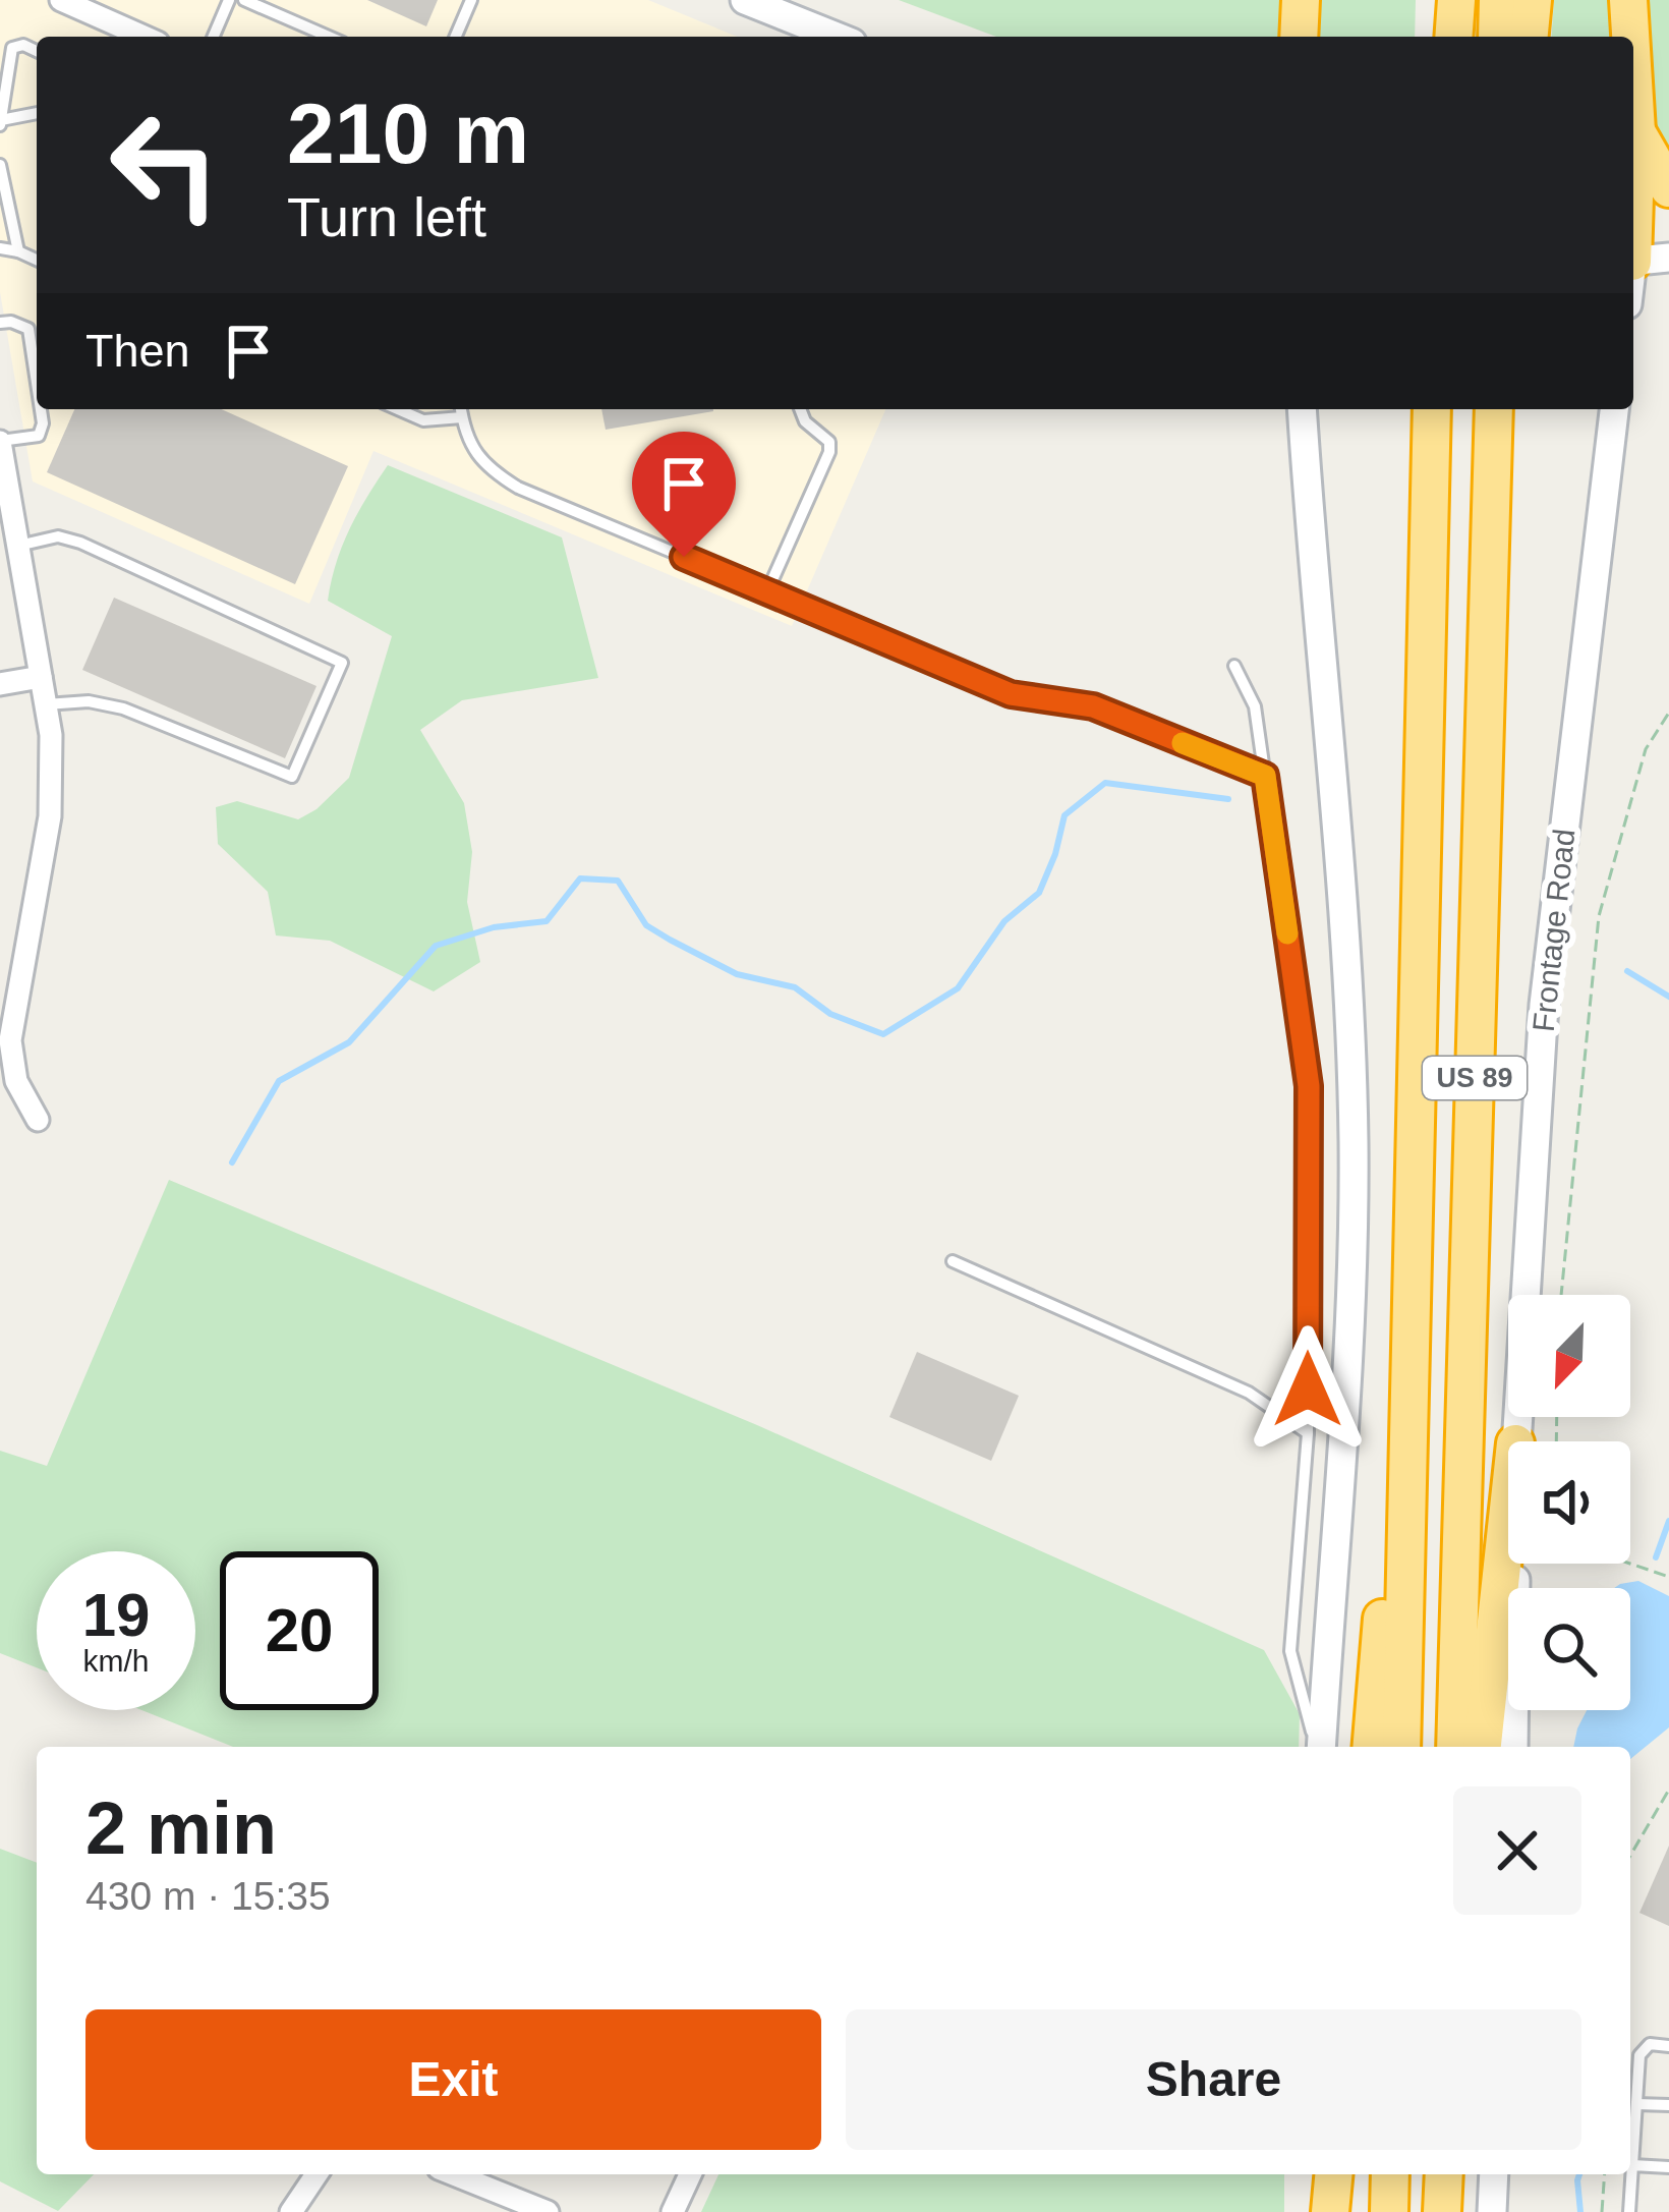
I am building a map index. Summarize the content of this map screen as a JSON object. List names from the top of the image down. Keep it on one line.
{"streets":{"highway":["US 89"],"main road":["Frontage Road"]},"north":"bottom left","page":{"turn":["210 m","Turn left"],"then":"Then","speed":"19 km/h","limit":"20","heading":["2 min","430 m · 15:35"],"buttons":["Exit","Share"]}}
